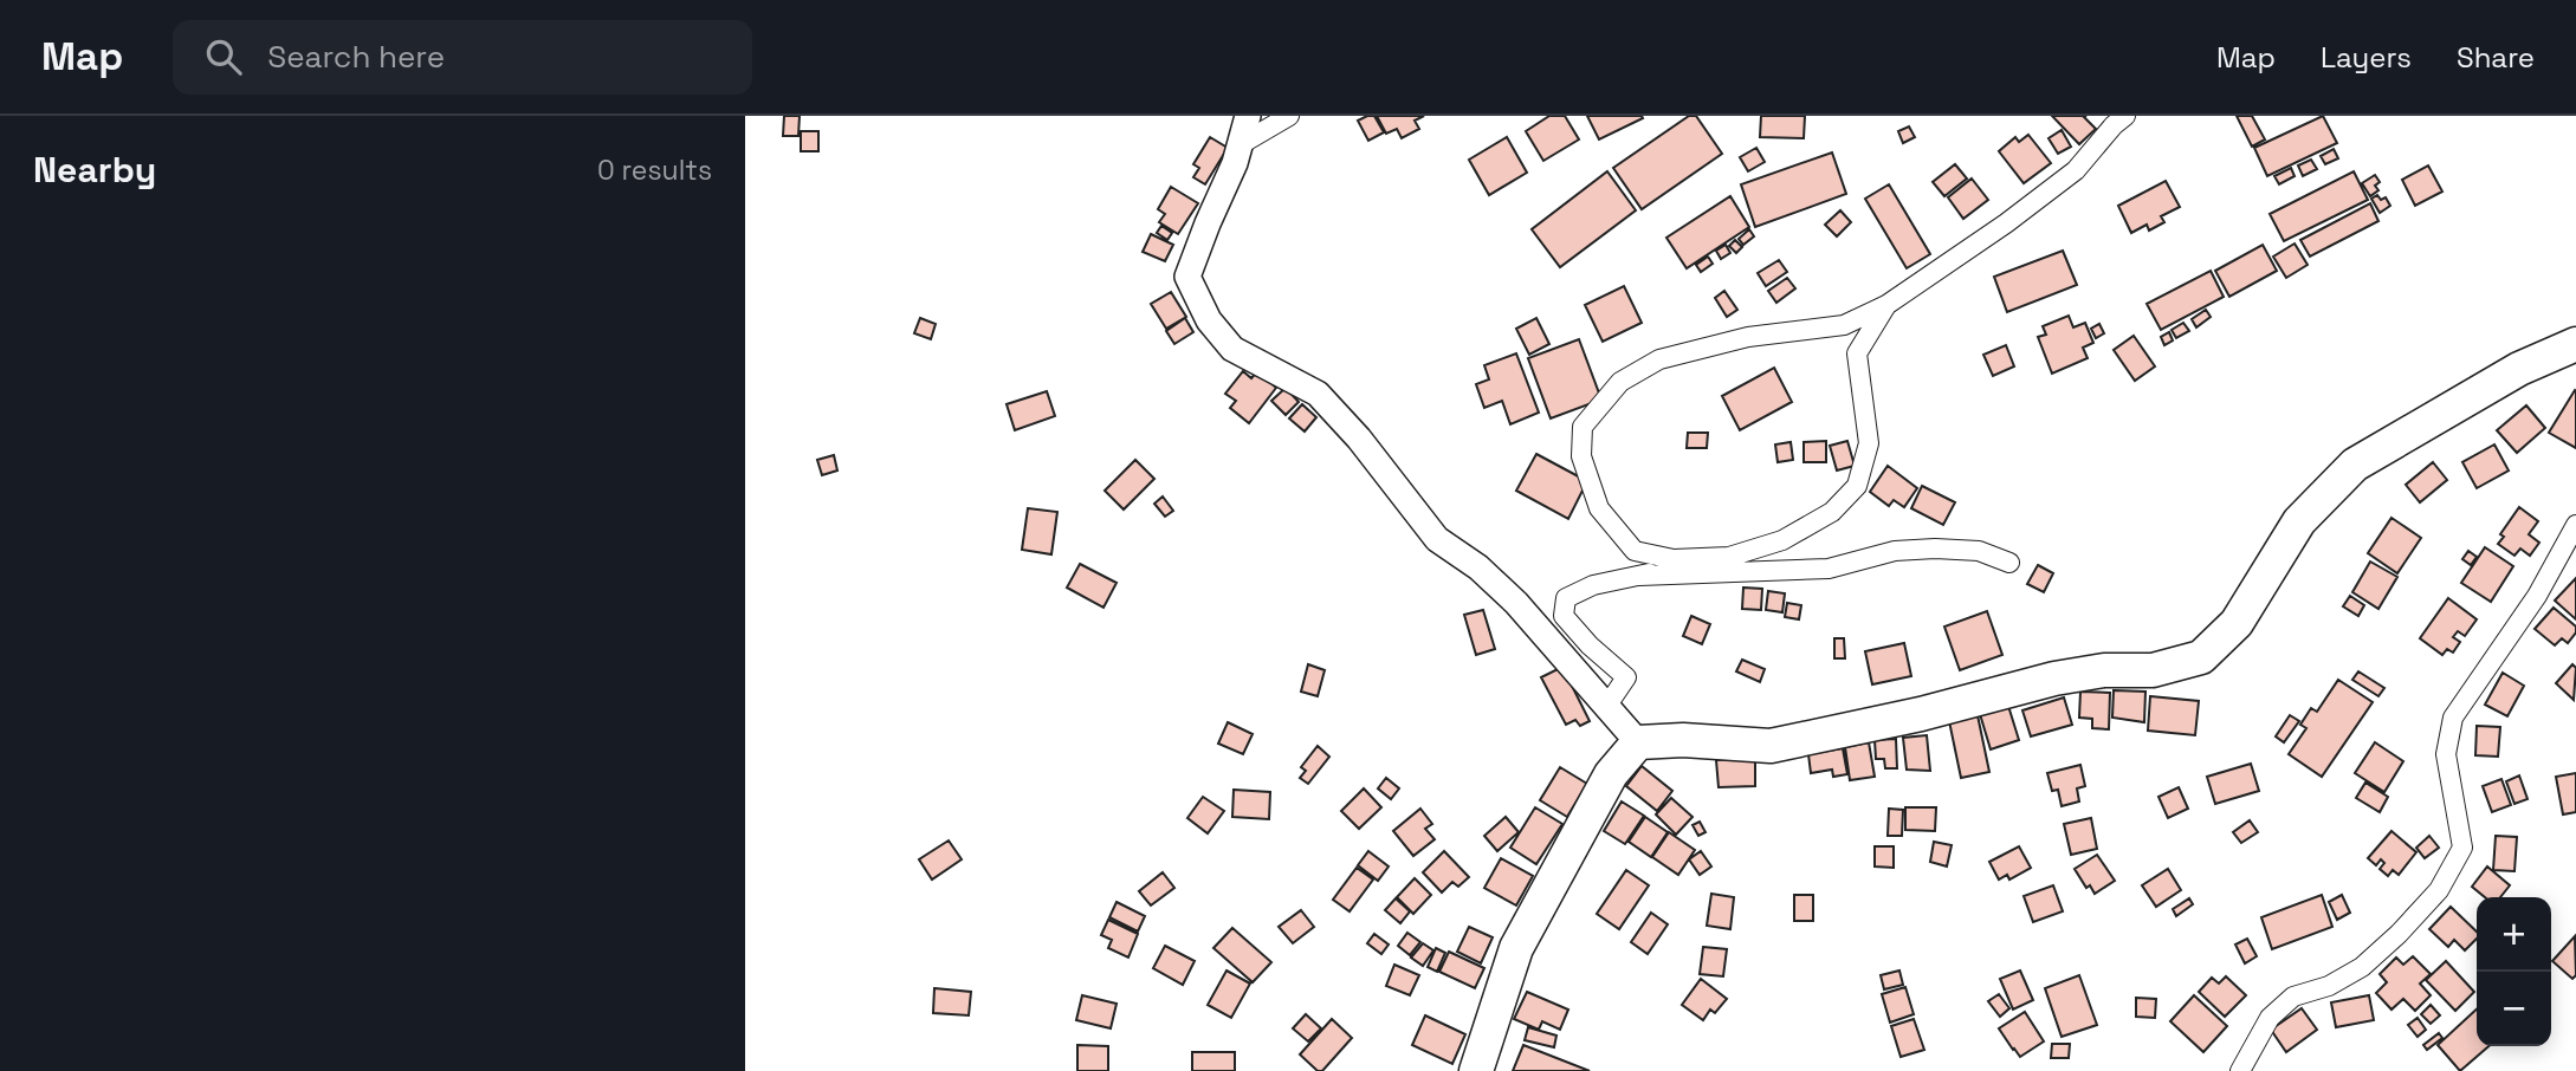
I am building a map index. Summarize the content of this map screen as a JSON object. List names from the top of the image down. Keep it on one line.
{"page":{"header":"Map","search":"Search here","nav":["Map","Layers","Share"],"heading":["Nearby","0 results"],"map_buttons":["+","−"]}}
